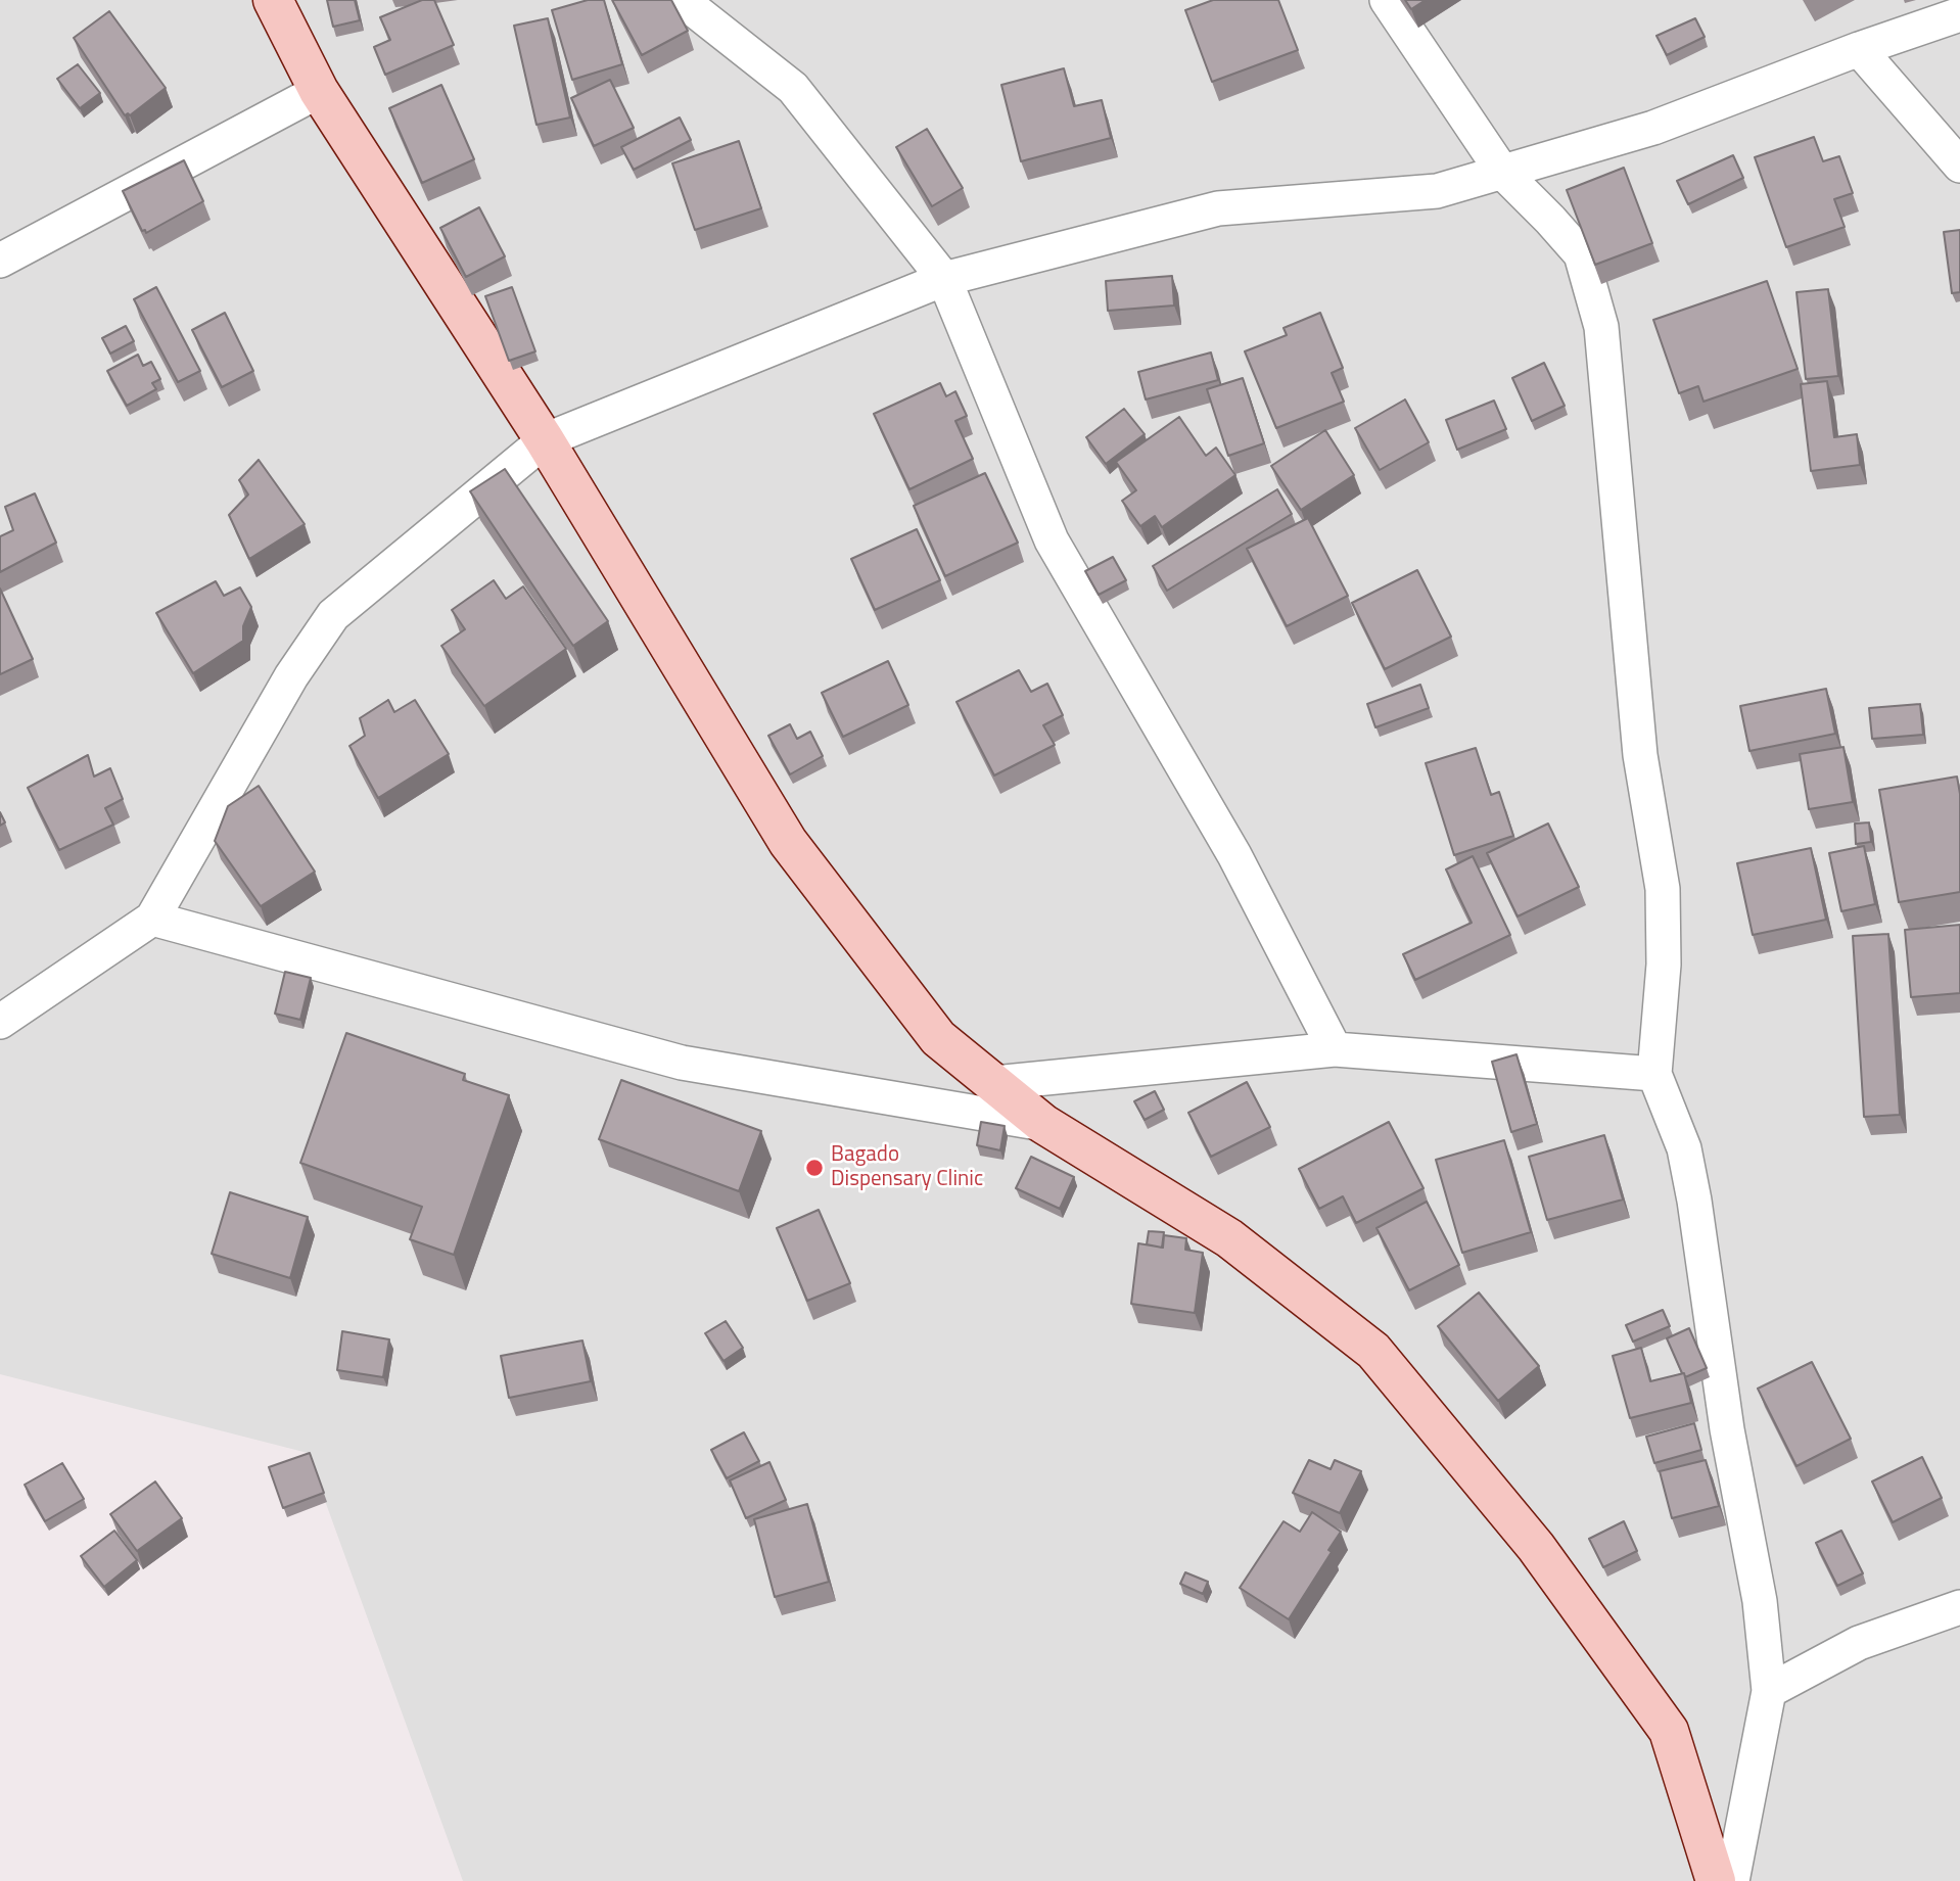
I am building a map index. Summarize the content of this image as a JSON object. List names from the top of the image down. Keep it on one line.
{"places":["Bagado Dispensary Clinic"]}
